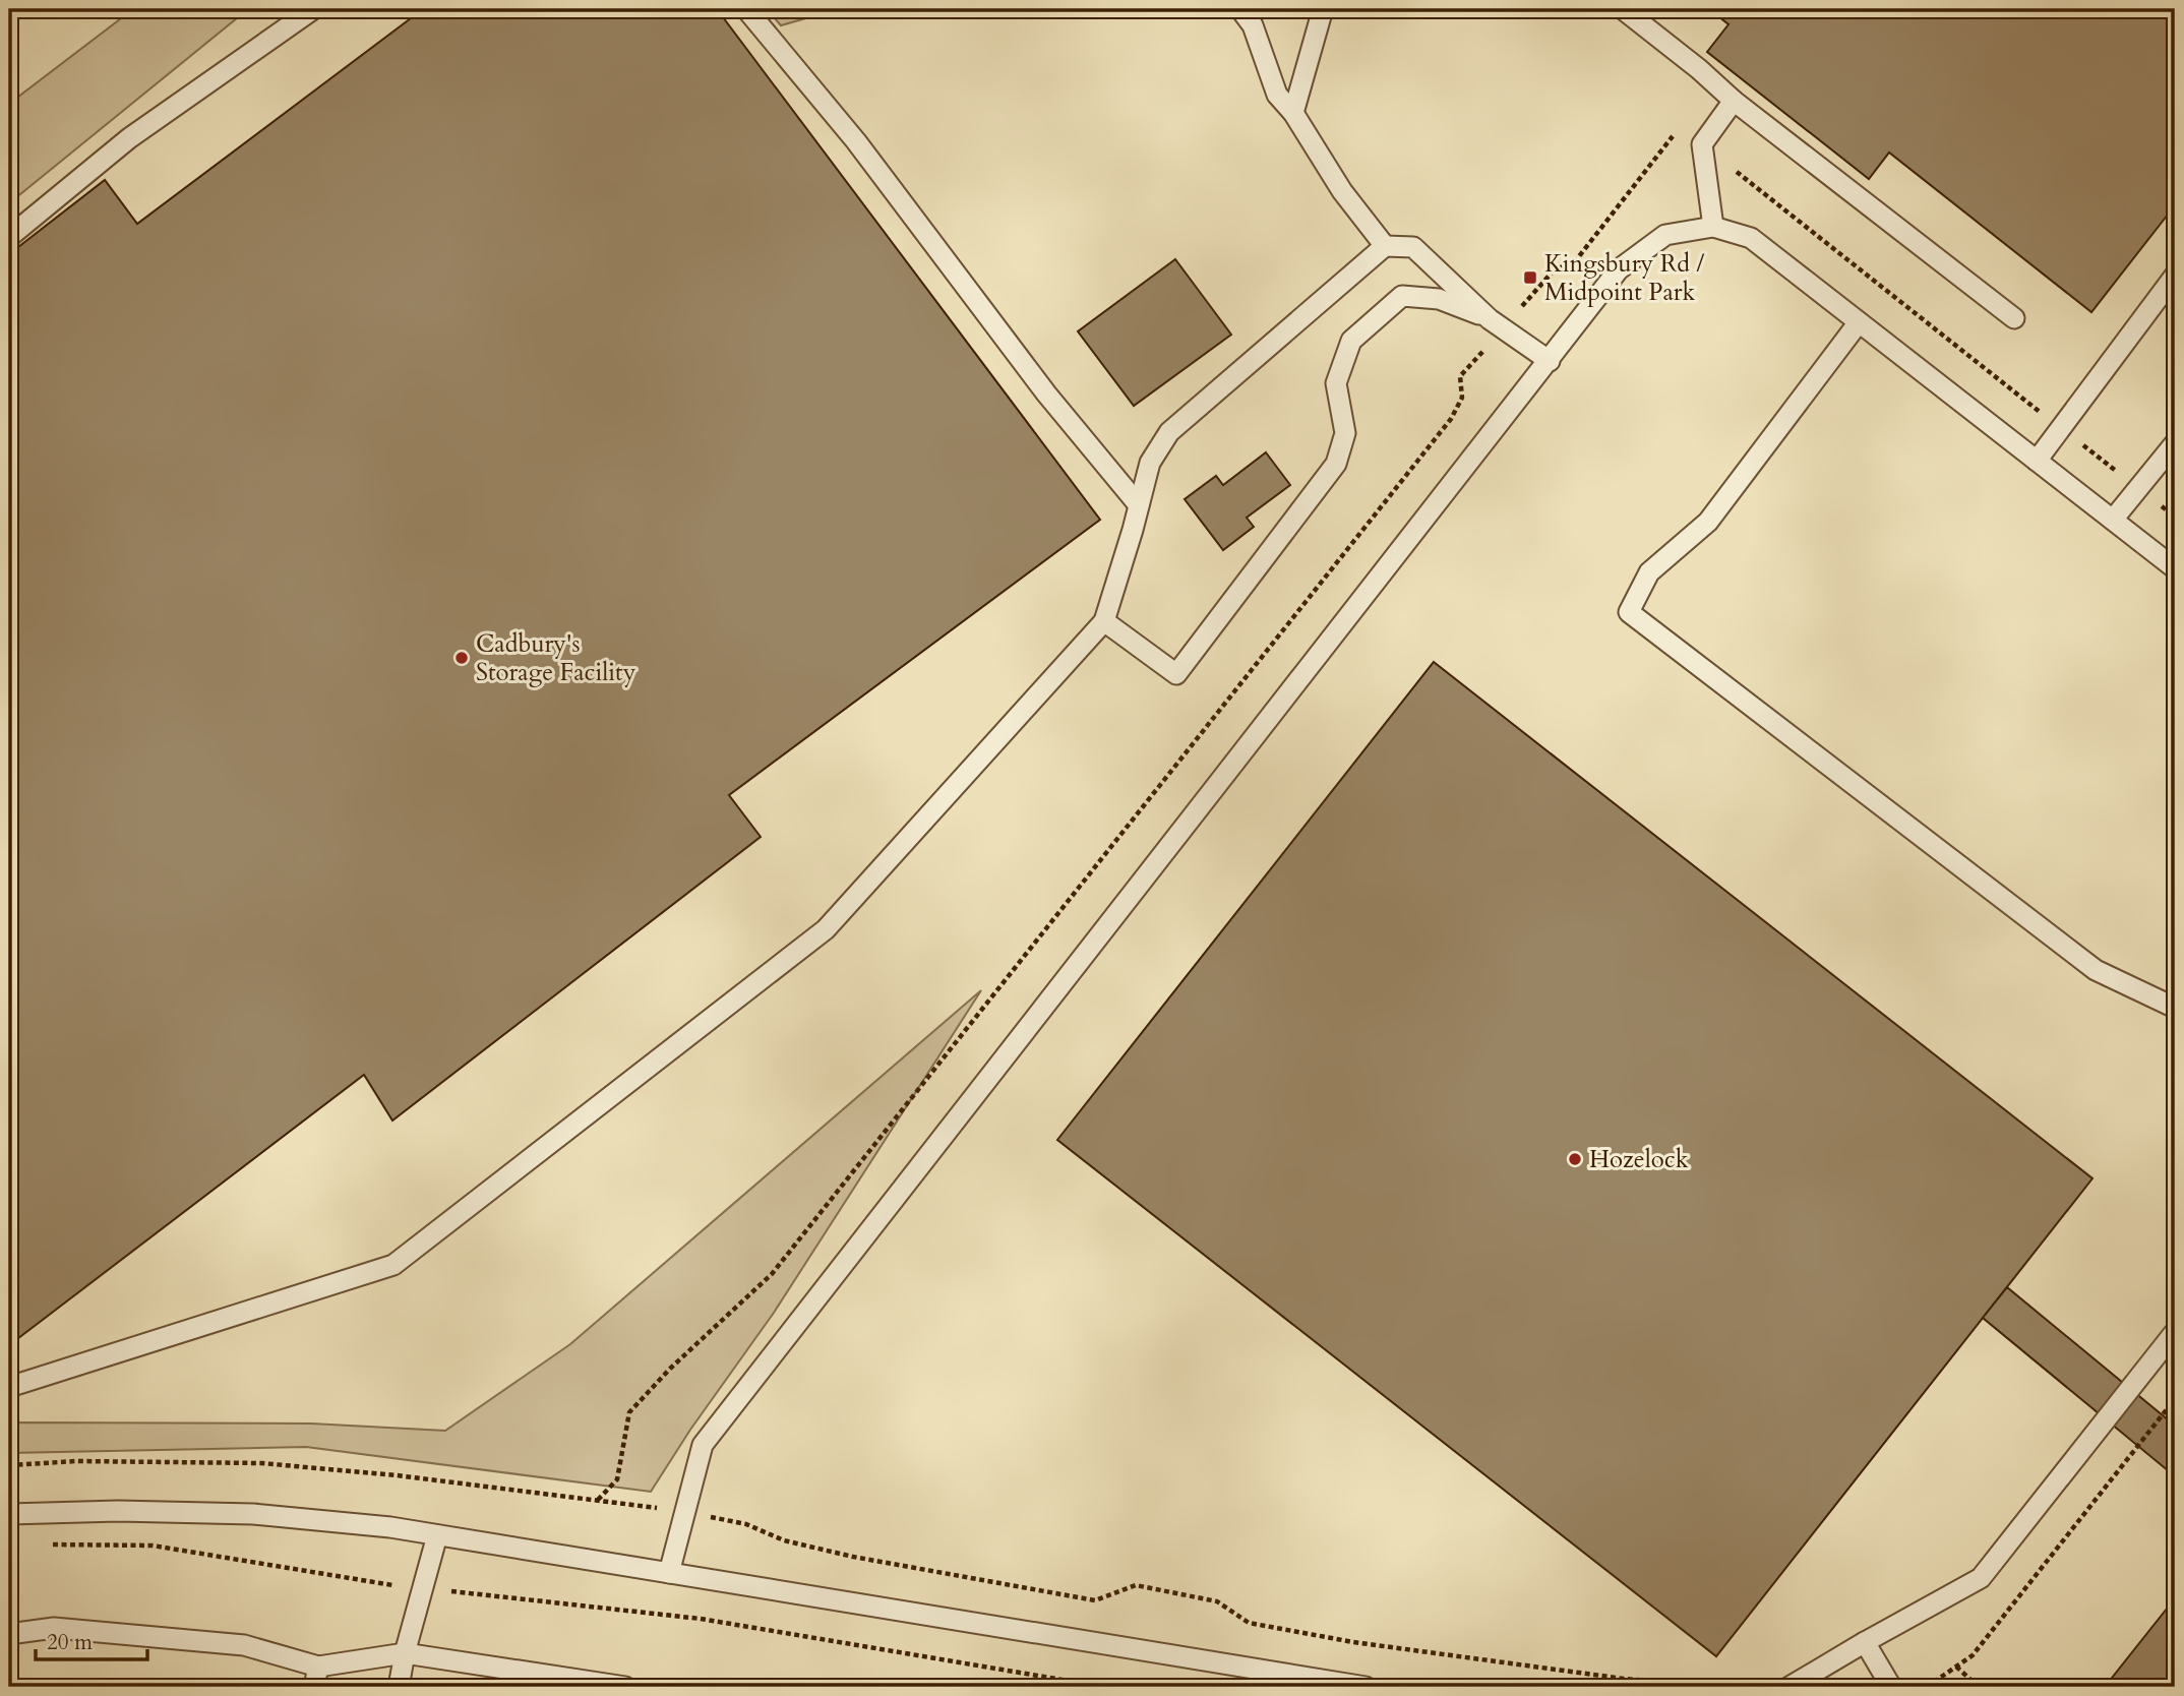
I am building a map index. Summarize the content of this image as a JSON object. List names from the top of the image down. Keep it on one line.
{"places":{"transit":["Kingsbury Rd / Midpoint Park"],"other":["Cadbury's Storage Facility","Hozelock"]},"scale_bar":"20 m"}
